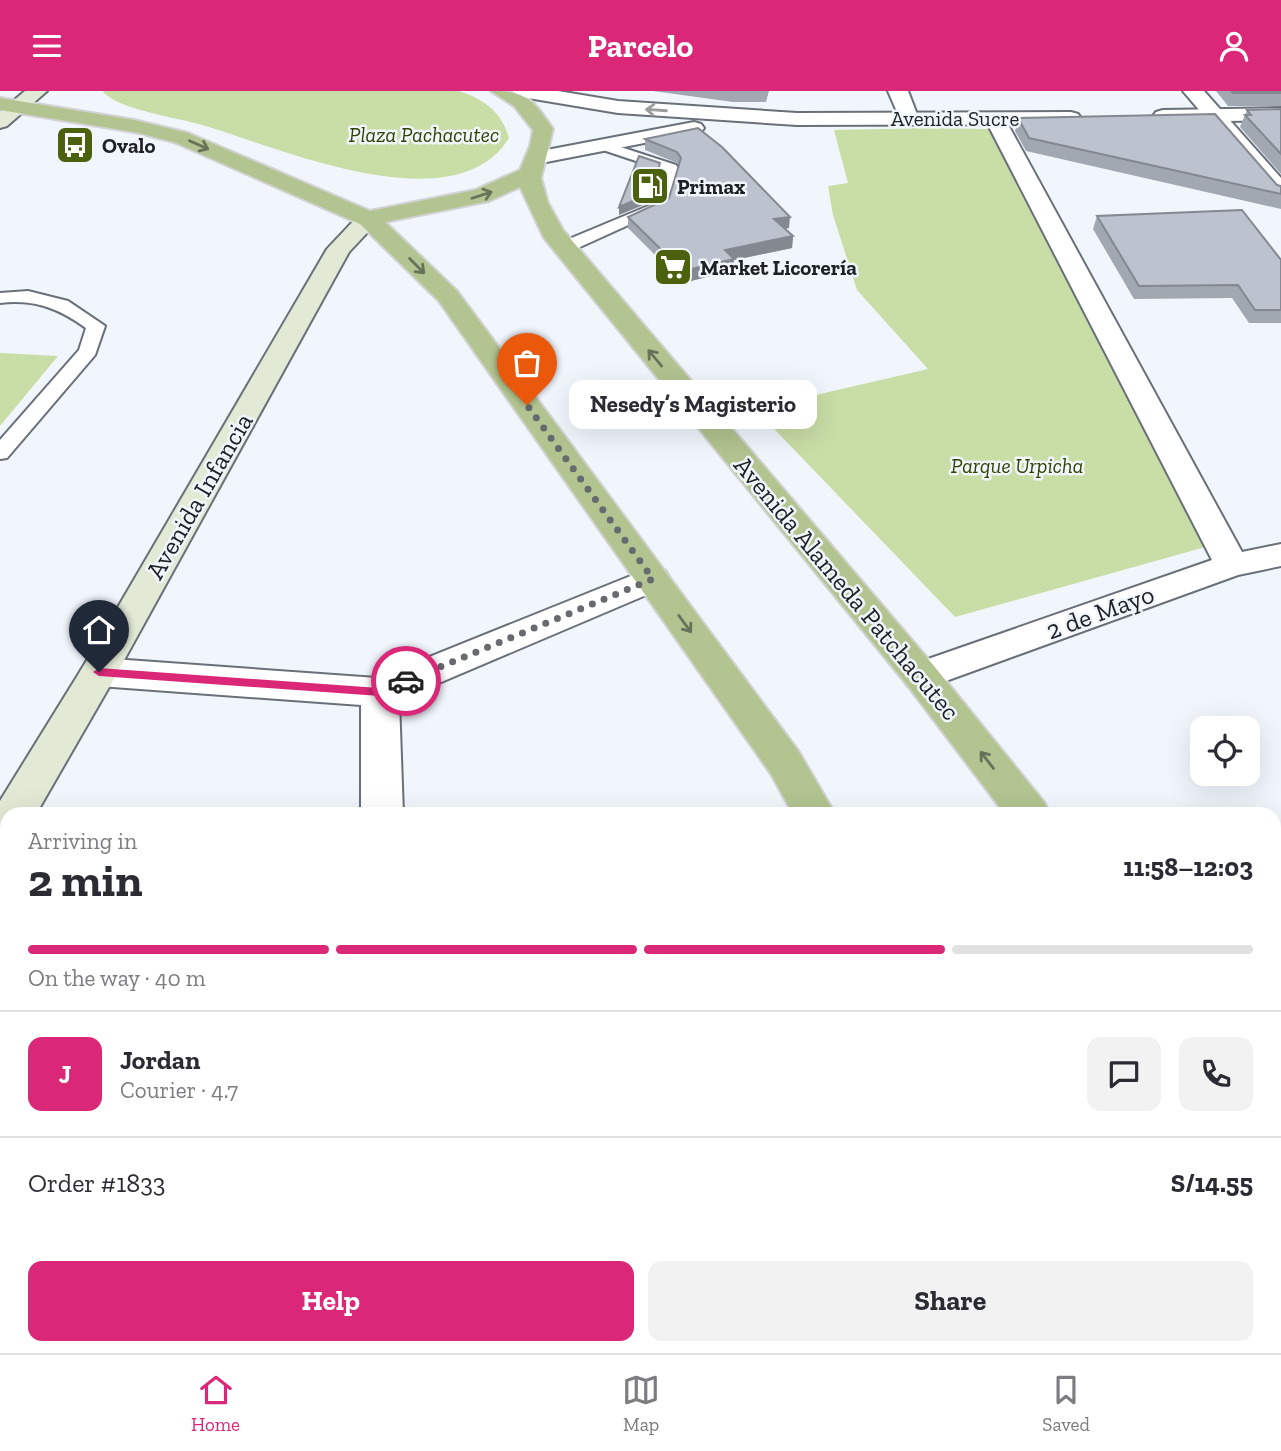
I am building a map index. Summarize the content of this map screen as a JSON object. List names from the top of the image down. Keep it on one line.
{"streets":{"highway":["Avenida Alameda Patchacutec"],"main road":["Avenida Infancia"],"street":["Avenida Sucre","2 de Mayo"]},"crossings":[["Avenida Sucre","Avenida Alameda Patchacutec"],["Avenida Alameda Patchacutec","2 de Mayo"]],"parks":["Plaza Pachacutec","Parque Urpicha"],"places":{"bus stop":["Ovalo"],"fuel station":["Primax"],"supermarket":["Market Licorería"],"other":["Nesedy’s Magisterio"]},"page":{"header":"Parcelo","bubble":"Nesedy’s Magisterio","heading":["2 min","Arriving in","11:58–12:03"],"panel":["Jordan","Courier · 4.7","Order #1833","S/14.55"],"bar":"On the way · 40 m","round":"J","buttons":["Help","Share"],"tabs":["Home","Map","Saved"]}}
